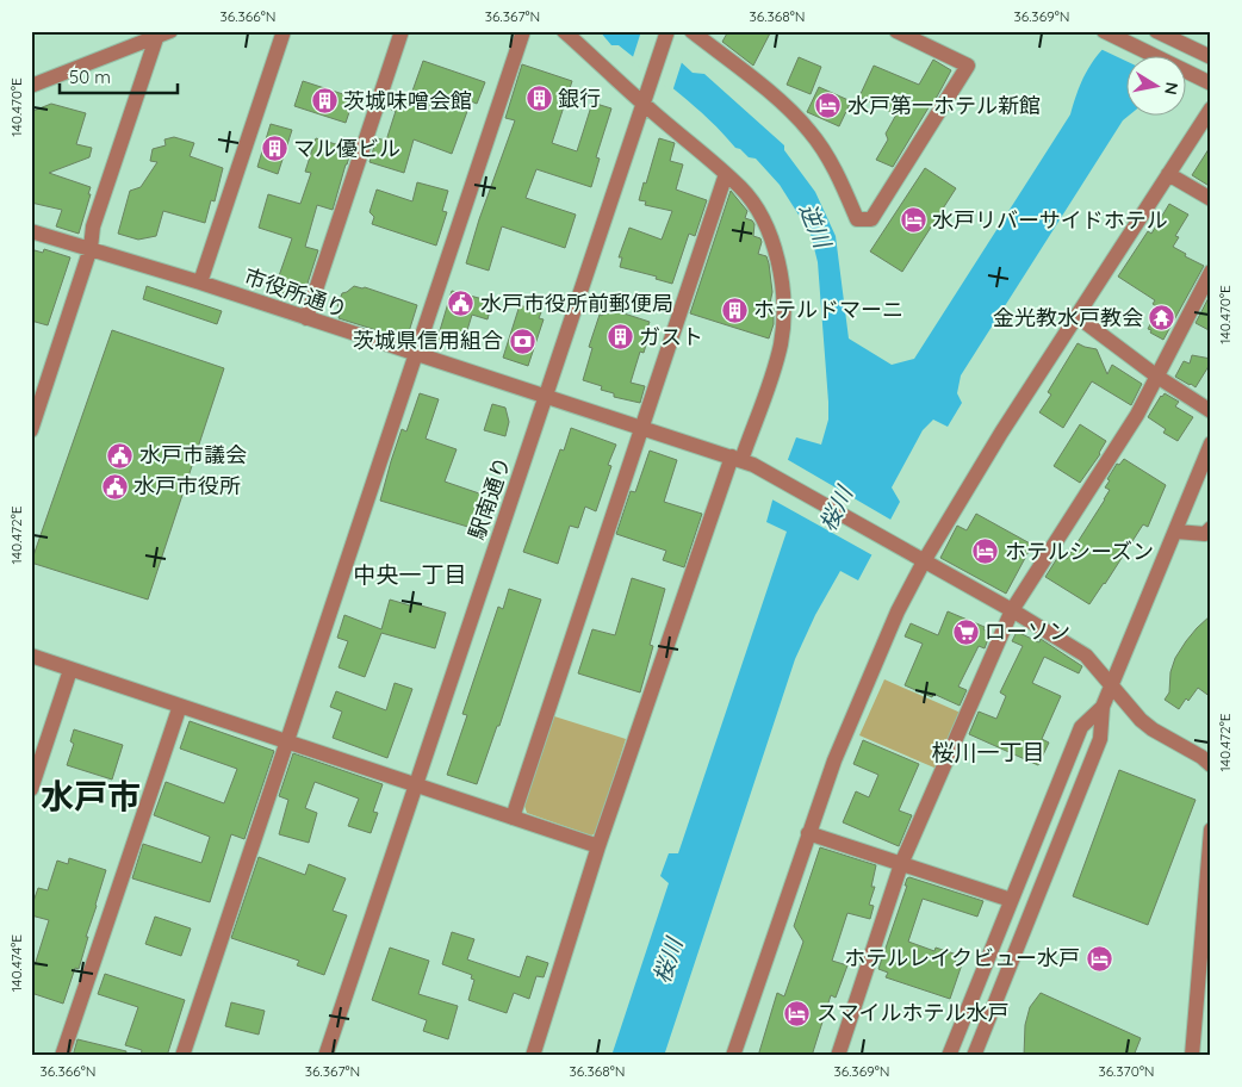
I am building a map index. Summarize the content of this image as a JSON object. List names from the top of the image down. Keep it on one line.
{"streets":{"street":["市役所通り","駅南通り"]},"crossings":[["市役所通り","駅南通り"]],"districts":["中央一丁目","桜川一丁目","水戸市"],"water":["逆川","桜川"],"places":{"building":["銀行","茨城味噌会館","マル優ビル","ホテルドマーニ","ガスト"],"hotel":["水戸第一ホテル新館","水戸リバーサイドホテル","ホテルシーズン","ホテルレイクビュー水戸","スマイルホテル水戸"],"public building":["水戸市役所前郵便局","水戸市議会","水戸市役所"],"temple":["金光教水戸教会"],"bank":["茨城県信用組合"],"supermarket":["ローソン"]},"scale_bar":"50 m","north":"right","coordinates":["36.366°N","36.367°N","36.368°N","36.369°N","140.470°E","140.472°E","140.474°E","36.370°N"]}
